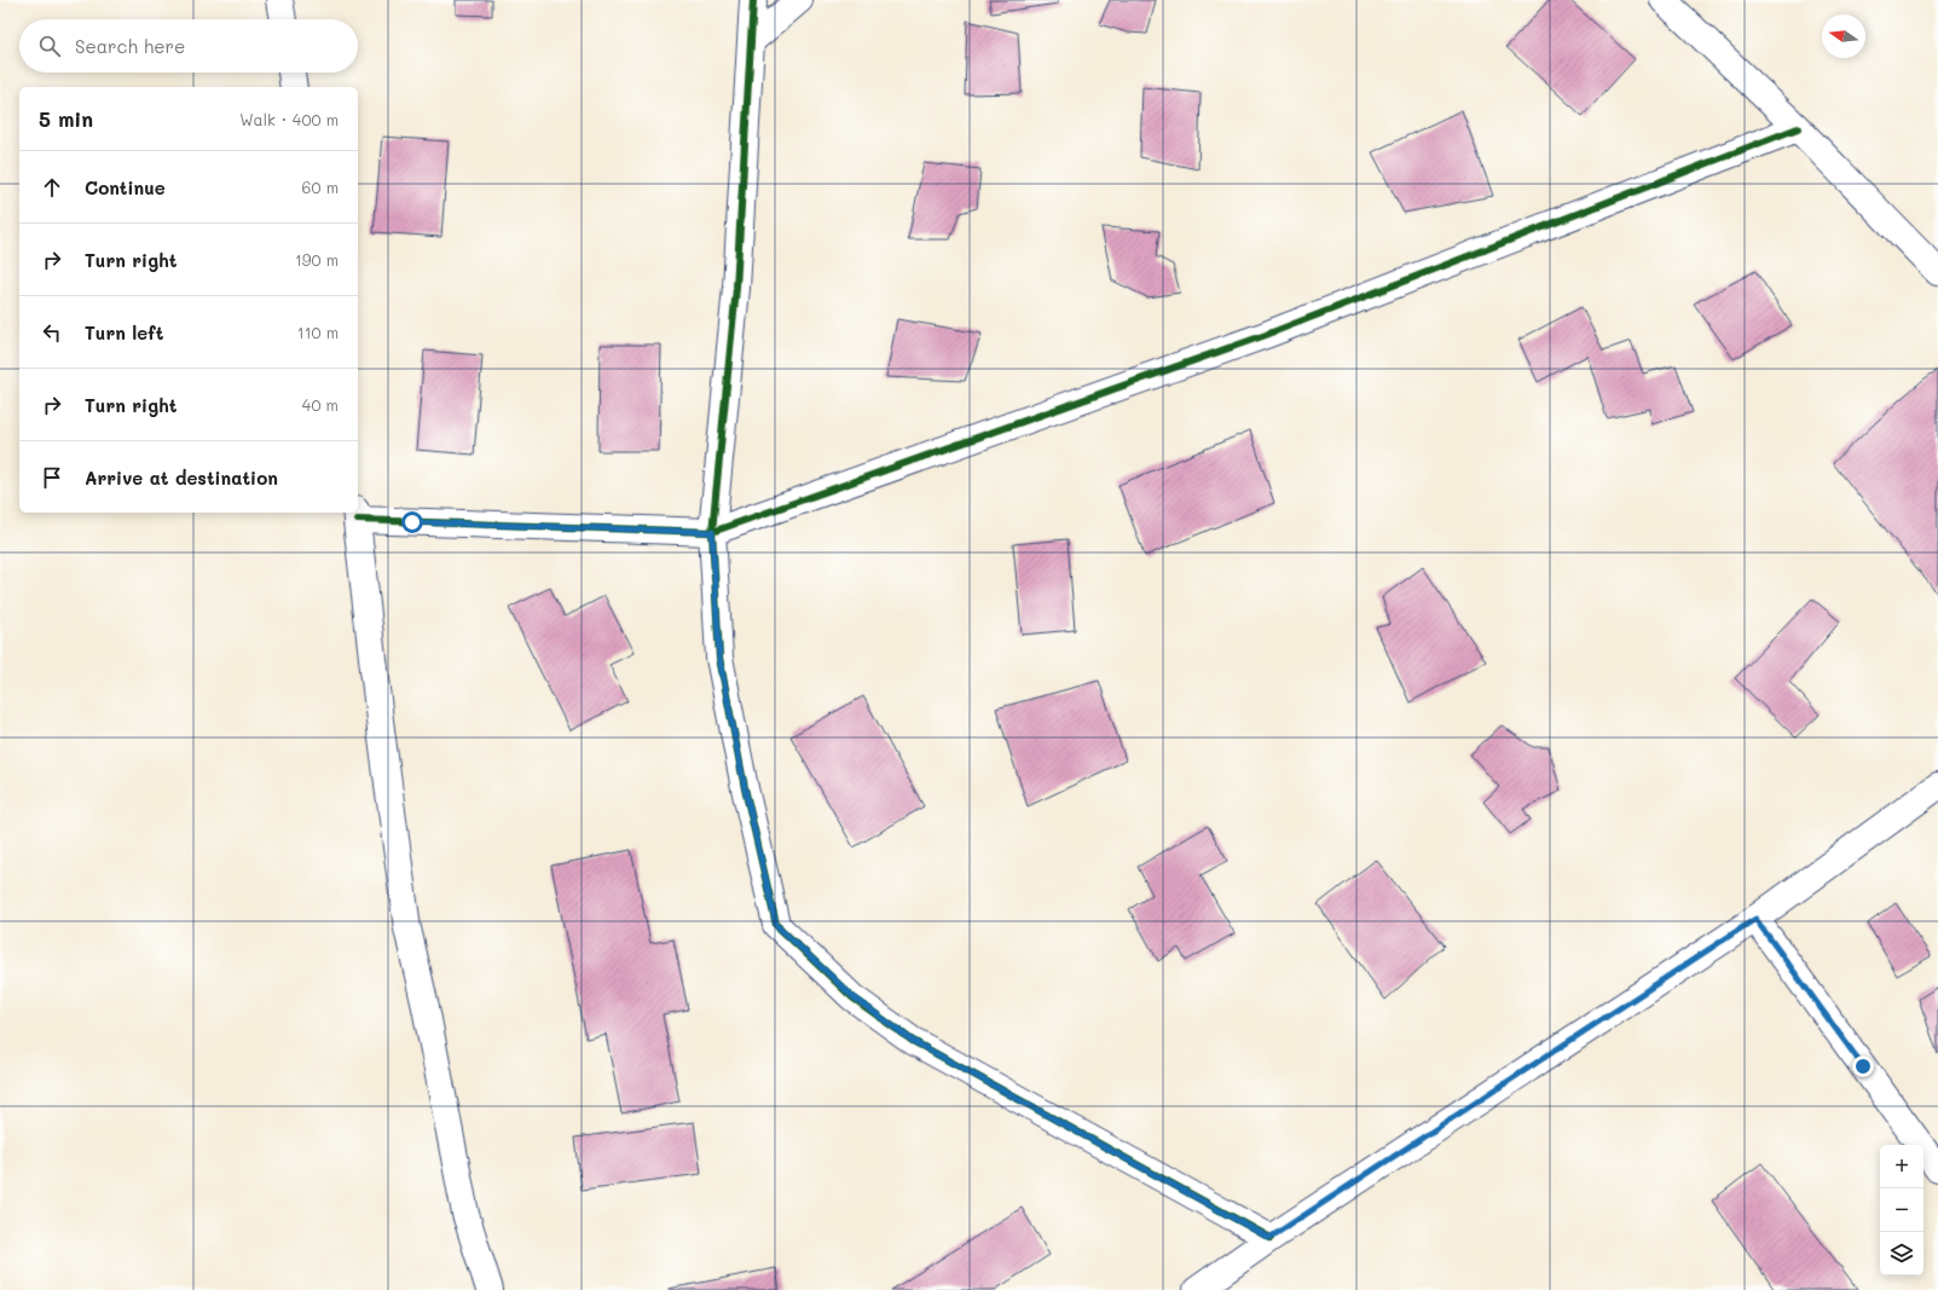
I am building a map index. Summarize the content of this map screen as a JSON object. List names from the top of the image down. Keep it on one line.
{"north":"left","page":{"search":"Search here","heading":["5 min","Walk · 400 m"],"list":[["Continue","60 m"],["Turn right","190 m"],["Turn left","110 m"],["Turn right","40 m"],"Arrive at destination"],"map_buttons":["+","−"]}}
